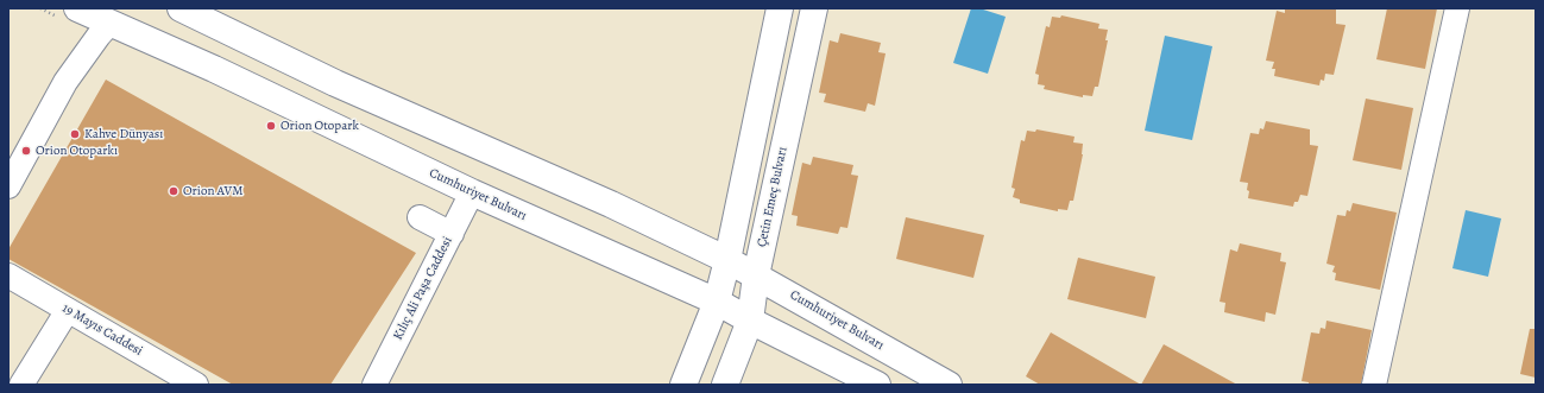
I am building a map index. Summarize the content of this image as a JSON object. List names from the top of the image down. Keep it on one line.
{"streets":{"main road":["Cumhuriyet Bulvarı","Çetin Emeç Bulvarı"],"street":["Kılıç Ali Paşa Caddesi","19 Mayıs Caddesi"]},"crossings":[["Cumhuriyet Bulvarı","Çetin Emeç Bulvarı"],["Cumhuriyet Bulvarı","Kılıç Ali Paşa Caddesi"]],"places":["Orion Otopark","Kahve Dünyası","Orion Otoparkı","Orion AVM"]}
